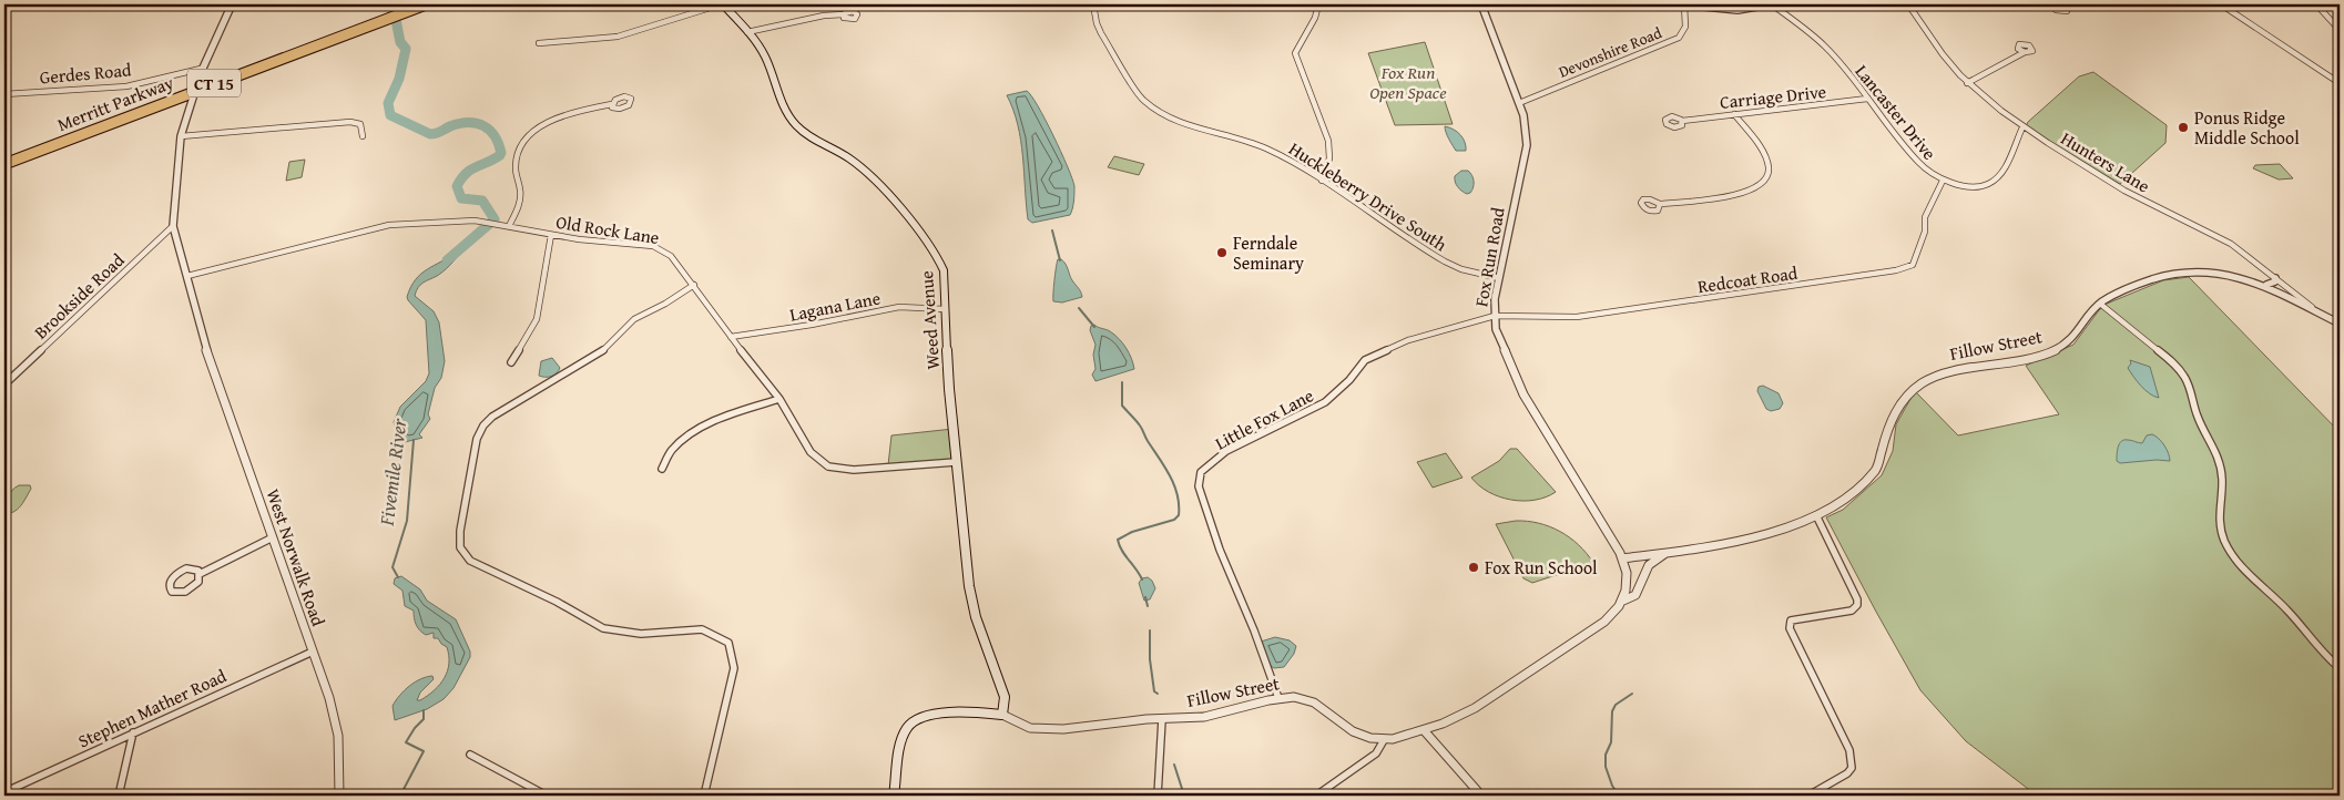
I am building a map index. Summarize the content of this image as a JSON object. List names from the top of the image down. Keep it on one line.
{"streets":{"highway":["CT 15","Merritt Parkway"],"main road":["Weed Avenue","Fillow Street"],"street":["Devonshire Road","Gerdes Road","Carriage Drive","Lancaster Drive","Hunters Lane","Huckleberry Drive South","Old Rock Lane","Fox Run Road","Redcoat Road","Brookside Road","Lagana Lane","Little Fox Lane","West Norwalk Road","Stephen Mather Road"]},"crossings":[["Devonshire Road","Fox Run Road"],["Carriage Drive","Lancaster Drive"],["Lancaster Drive","Hunters Lane"],["Lancaster Drive","Redcoat Road"],["Hunters Lane","Fillow Street"],["Huckleberry Drive South","Fox Run Road"],["Old Rock Lane","Lagana Lane"],["Old Rock Lane","Weed Avenue"],["Old Rock Lane","West Norwalk Road"],["Fox Run Road","Redcoat Road"],["Fox Run Road","Fillow Street"],["Fox Run Road","Little Fox Lane"],["Redcoat Road","Little Fox Lane"],["Brookside Road","West Norwalk Road"],["Lagana Lane","Weed Avenue"],["Weed Avenue","Fillow Street"],["Fillow Street","Little Fox Lane"],["West Norwalk Road","Stephen Mather Road"]],"water":["Fivemile River"],"parks":["Fox Run Open Space"],"places":["Ponus Ridge Middle School","Ferndale Seminary","Fox Run School"]}
